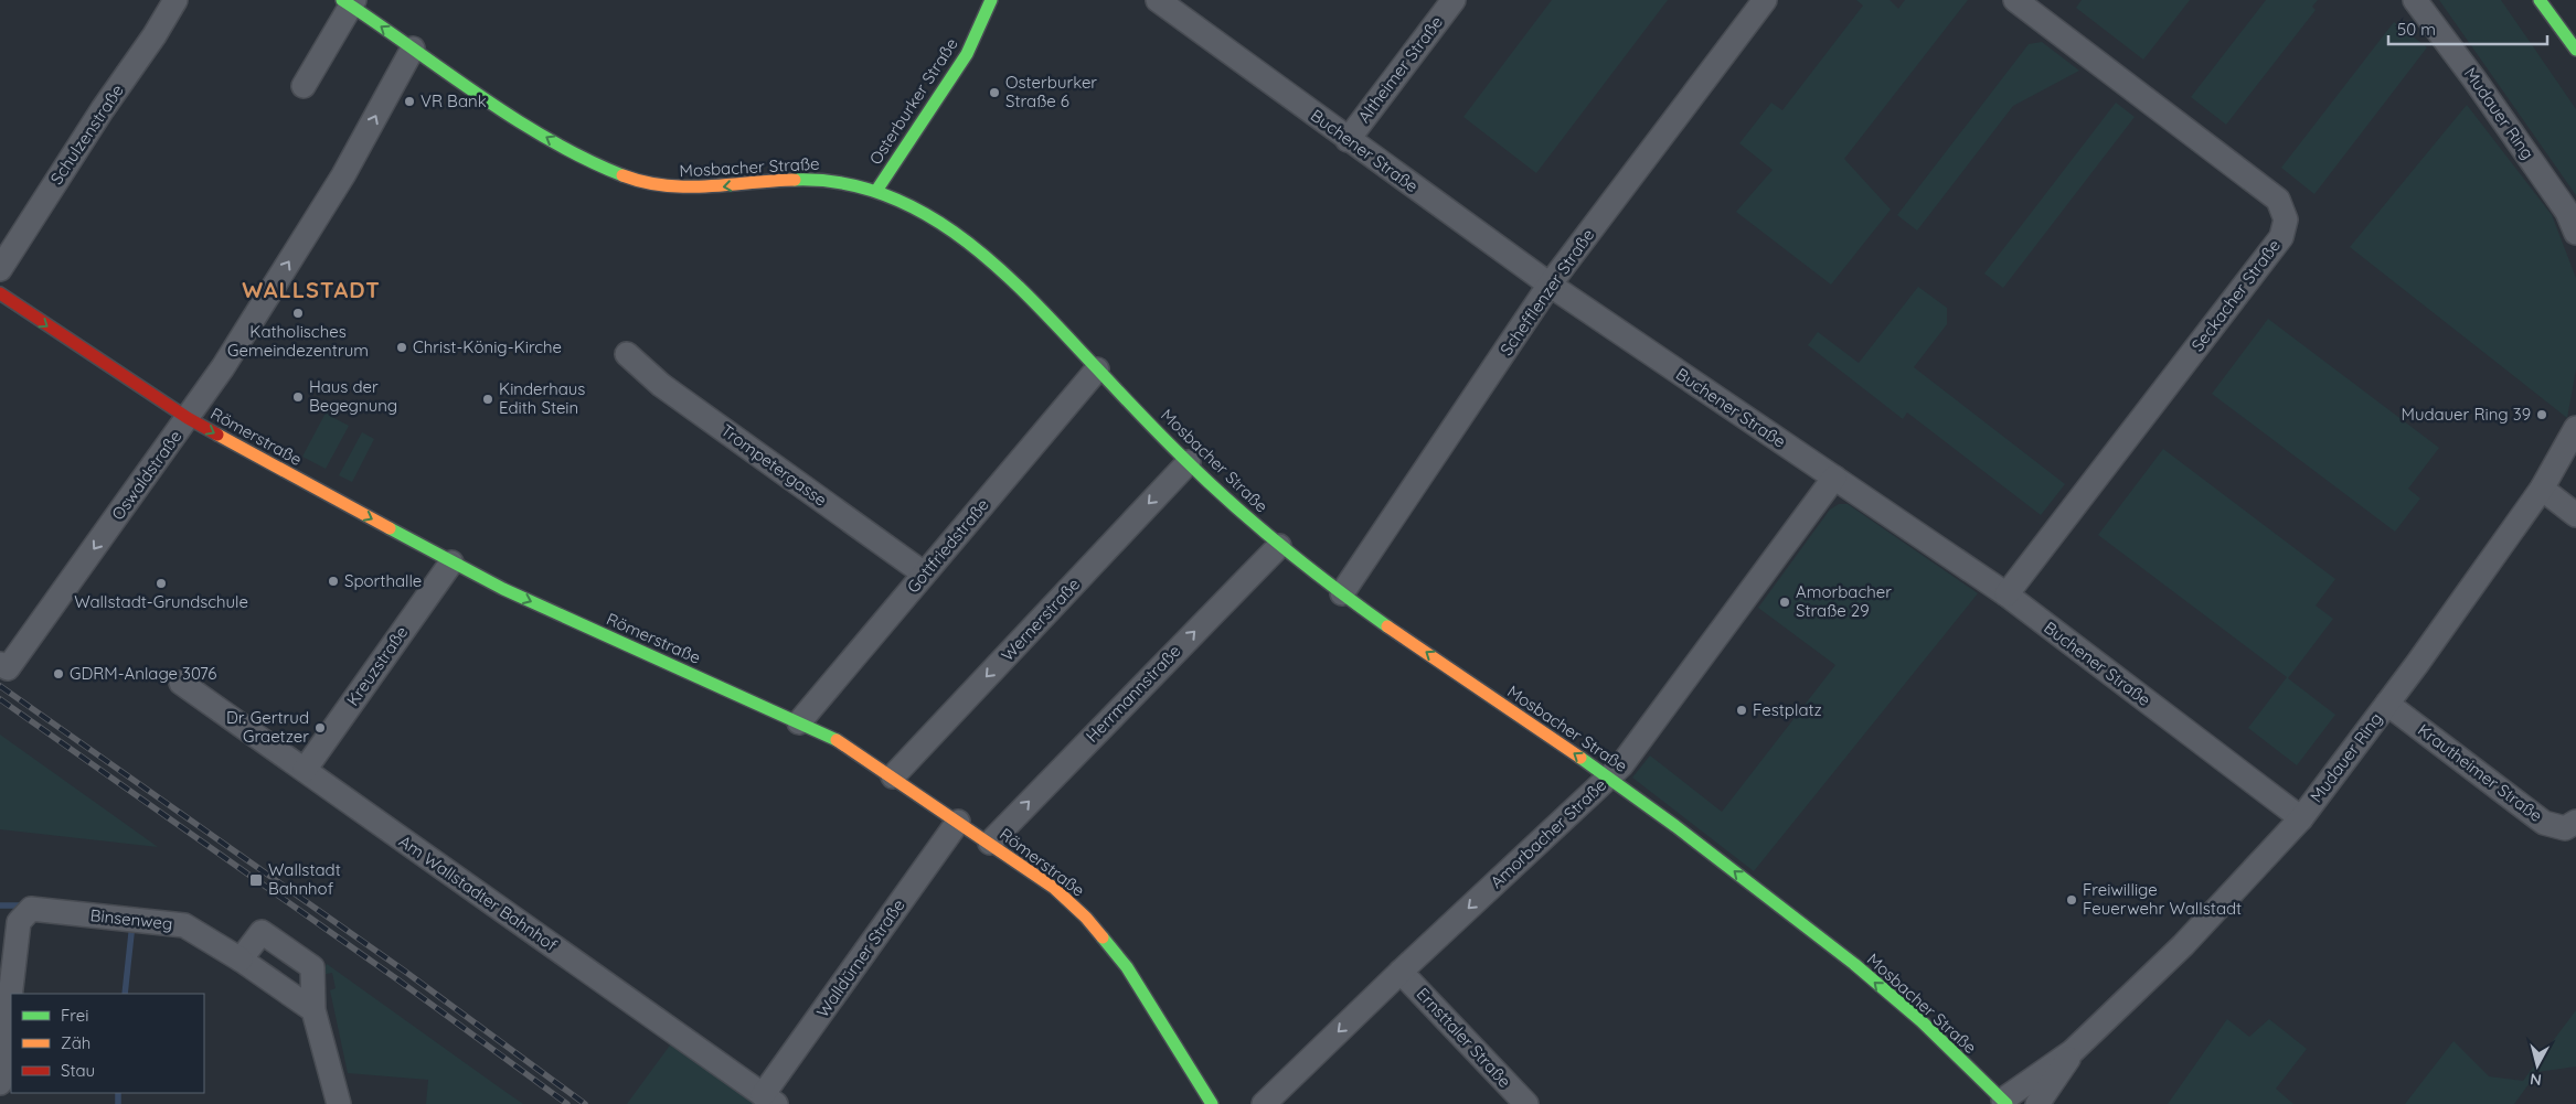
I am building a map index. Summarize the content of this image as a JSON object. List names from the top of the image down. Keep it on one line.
{"streets":{"street":["Altheimer Straße","Osterburker Straße","Mudauer Ring","Schulzenstraße","Buchener Straße","Mosbacher Straße","Schefflenzer Straße","Seckacher Straße","Römerstraße","Trompetergasse","Oswaldstraße","Gottfriedstraße","Wernerstraße","Kreuzstraße","Herrmannstraße","Krautheimer Straße","Amorbacher Straße","Am Wallstadter Bahnhof","Binsenweg","Walldürner Straße","Ernsttaler Straße"]},"crossings":[["Altheimer Straße","Buchener Straße"],["Osterburker Straße","Mosbacher Straße"],["Mudauer Ring","Buchener Straße"],["Mudauer Ring","Mosbacher Straße"],["Mudauer Ring","Krautheimer Straße"],["Buchener Straße","Schefflenzer Straße"],["Buchener Straße","Seckacher Straße"],["Buchener Straße","Amorbacher Straße"],["Mosbacher Straße","Schefflenzer Straße"],["Mosbacher Straße","Oswaldstraße"],["Mosbacher Straße","Gottfriedstraße"],["Mosbacher Straße","Wernerstraße"],["Mosbacher Straße","Herrmannstraße"],["Mosbacher Straße","Amorbacher Straße"],["Römerstraße","Oswaldstraße"],["Römerstraße","Gottfriedstraße"],["Römerstraße","Wernerstraße"],["Römerstraße","Kreuzstraße"],["Römerstraße","Herrmannstraße"],["Römerstraße","Walldürner Straße"],["Trompetergasse","Gottfriedstraße"],["Kreuzstraße","Am Wallstadter Bahnhof"],["Amorbacher Straße","Ernsttaler Straße"],["Am Wallstadter Bahnhof","Walldürner Straße"]],"one_way":["Mosbacher Straße","Römerstraße","Wernerstraße","Herrmannstraße","Amorbacher Straße"],"districts":["WALLSTADT"],"places":{"other":["Osterburker Straße 6","VR Bank","Katholisches Gemeindezentrum","Christ-König-Kirche","Haus der Begegnung","Kinderhaus Edith Stein","Mudauer Ring 39","Sporthalle","Wallstadt-Grundschule","Amorbacher Straße 29","GDRM-Anlage 3076","Festplatz","Dr. Gertrud Graetzer","Freiwillige Feuerwehr Wallstadt"],"transit":["Wallstadt Bahnhof"]},"legend":["Frei","Zäh","Stau"],"scale_bar":"50 m","north":"bottom"}
